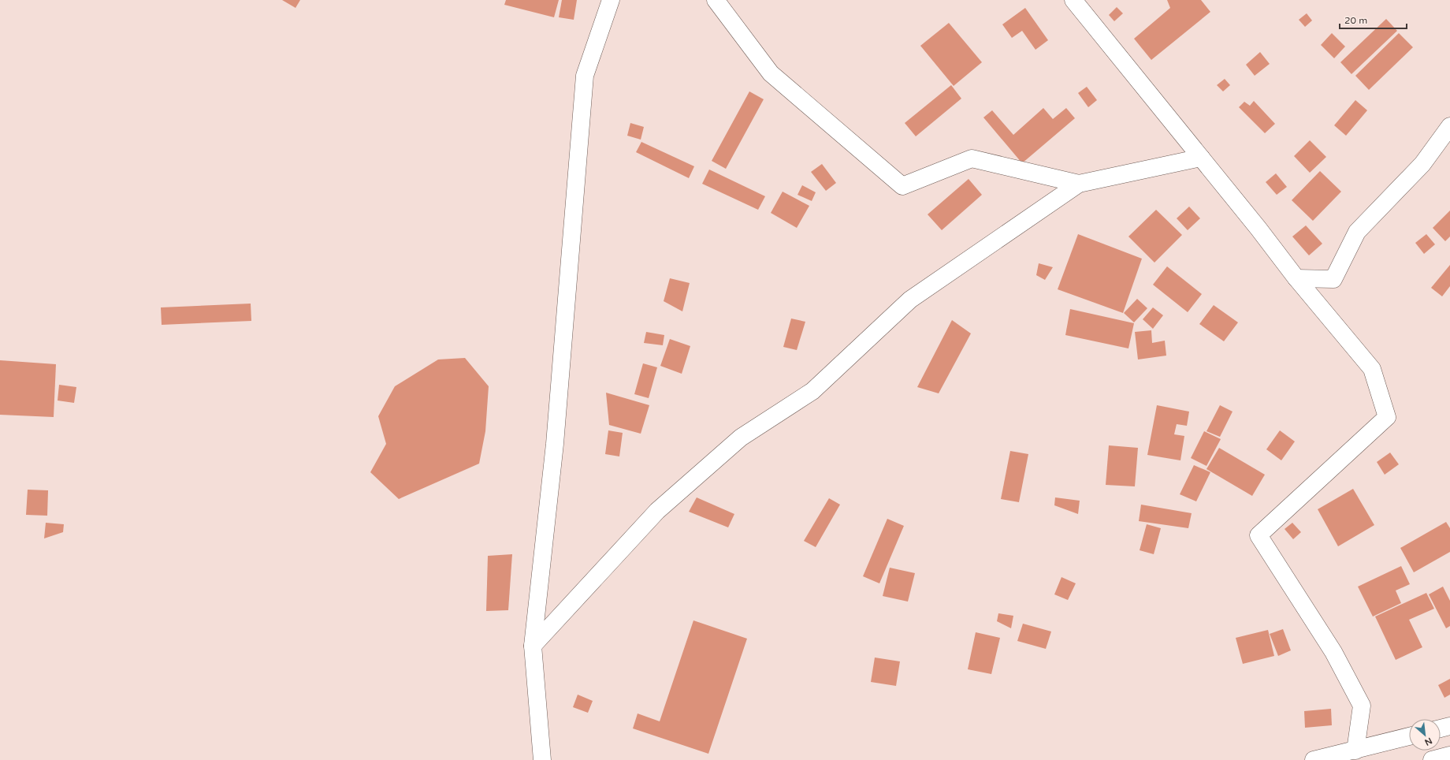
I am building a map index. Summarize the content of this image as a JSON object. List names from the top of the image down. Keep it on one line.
{"scale_bar":"20 m","north":"bottom right"}
